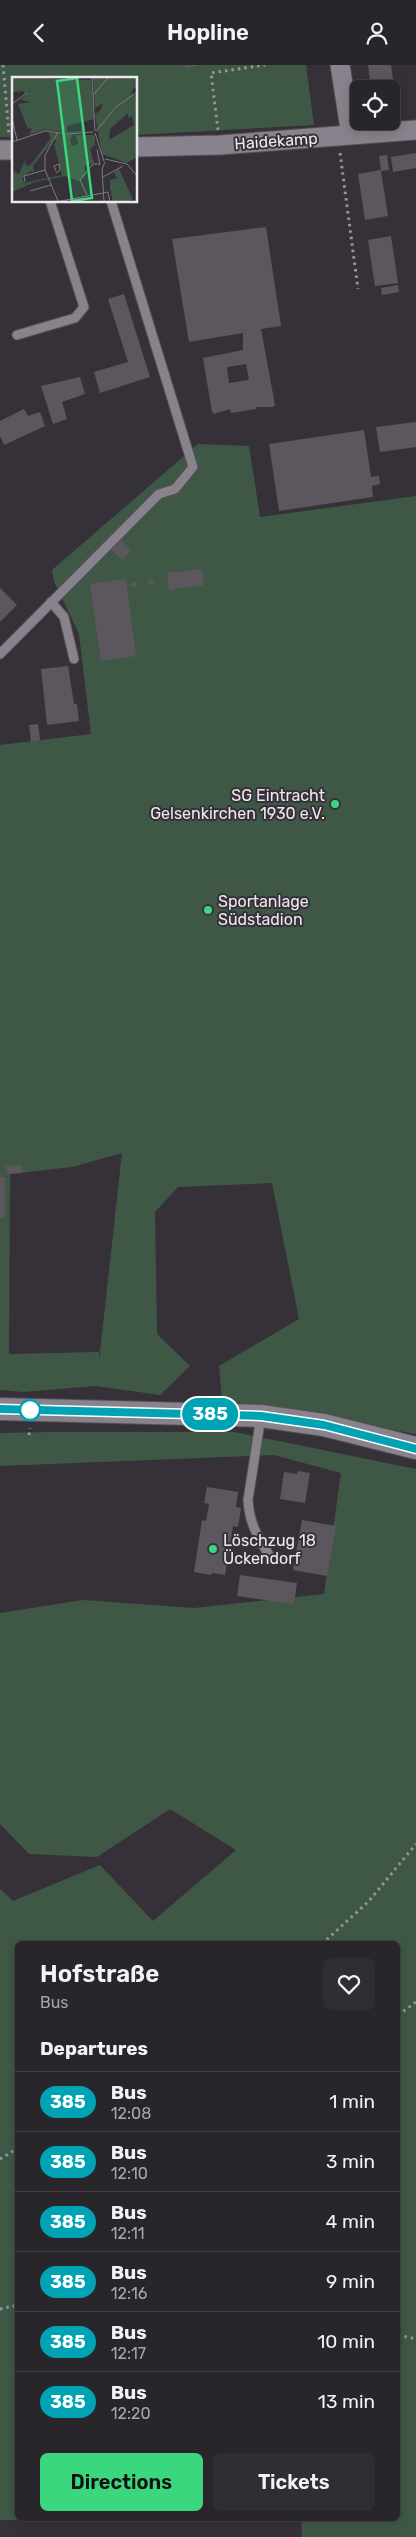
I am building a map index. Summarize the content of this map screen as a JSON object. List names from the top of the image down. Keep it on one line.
{"streets":{"street":["Haidekamp"]},"places":["SG Eintracht Gelsenkirchen 1930 e.V.","Sportanlage Südstadion","Löschzug 18 Ückendorf"],"lines":["bus line 385"],"page":{"header":"Hopline","on_map":"385","heading":[["Hofstraße","Bus"],"Departures"],"list":[{"mark":"385","name":"Bus","note":"12:08","value":"1 min"},{"mark":"385","name":"Bus","note":"12:10","value":"3 min"},{"mark":"385","name":"Bus","note":"12:11","value":"4 min"},{"mark":"385","name":"Bus","note":"12:16","value":"9 min"},{"mark":"385","name":"Bus","note":"12:17","value":"10 min"},{"mark":"385","name":"Bus","note":"12:20","value":"13 min"}],"buttons":["Directions","Tickets"]}}
